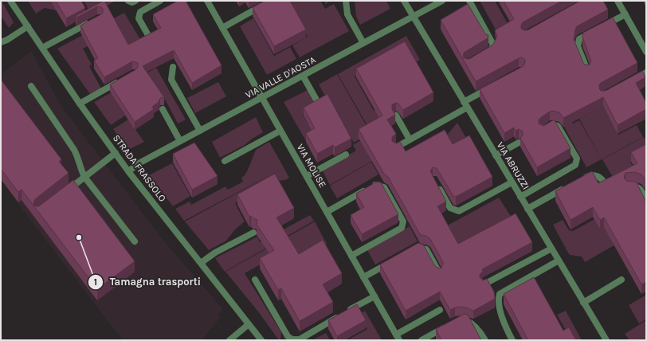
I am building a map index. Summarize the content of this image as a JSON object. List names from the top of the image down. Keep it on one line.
{"streets":{"street":["VIA VALLE D'AOSTA","VIA MOLISE","VIA ABRUZZI","STRADA FRASSOLO"]},"crossings":[["VIA VALLE D'AOSTA","VIA MOLISE"],["VIA VALLE D'AOSTA","VIA ABRUZZI"],["VIA VALLE D'AOSTA","STRADA FRASSOLO"]],"places":["Tamagna trasporti"]}
